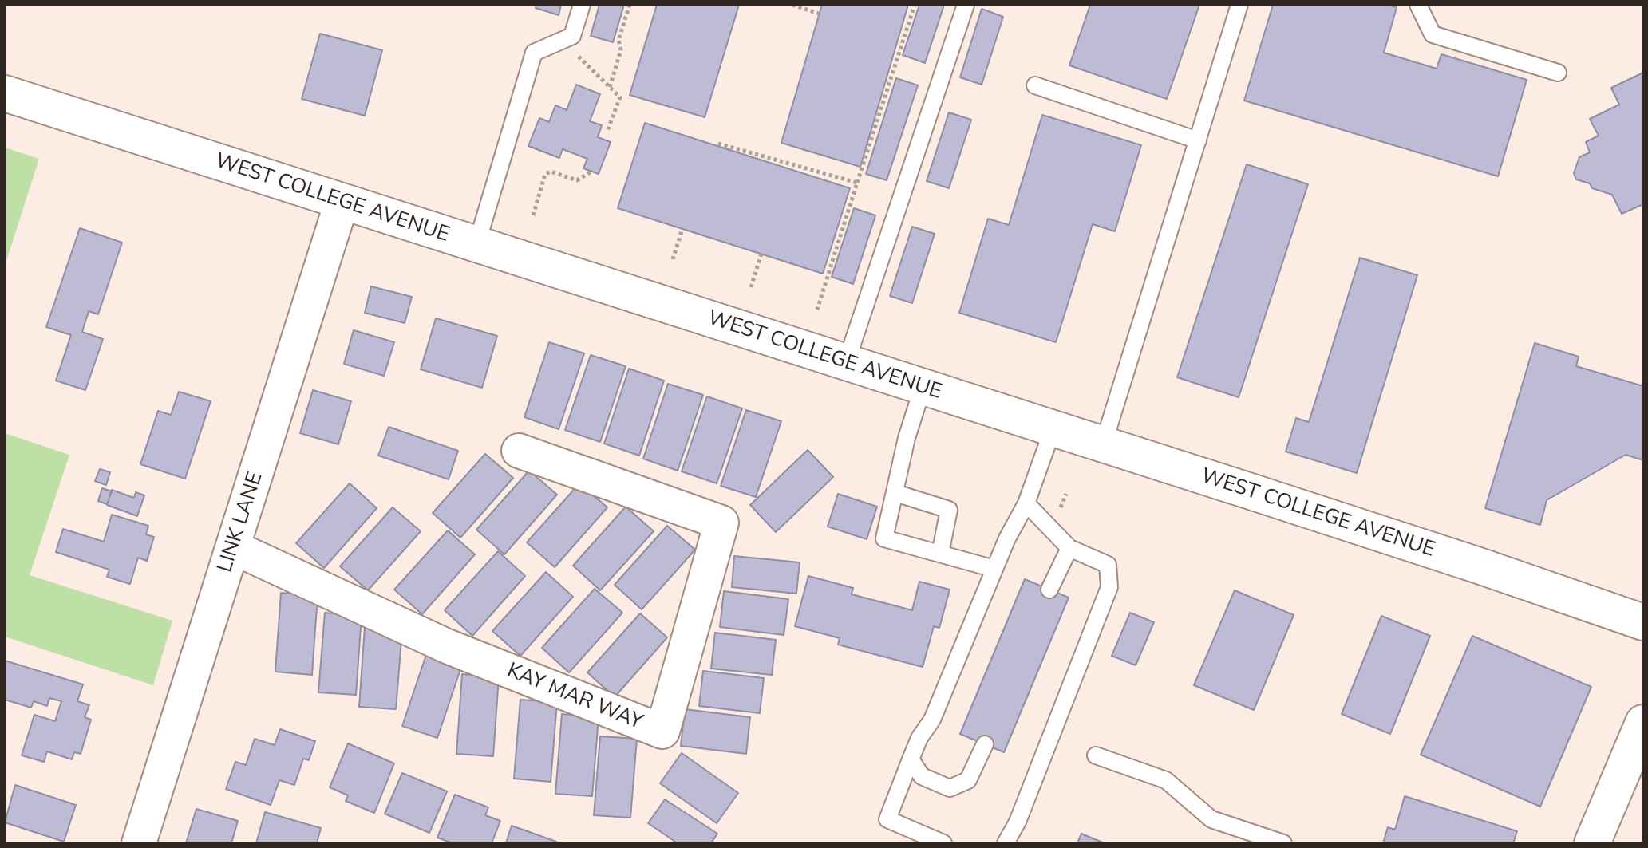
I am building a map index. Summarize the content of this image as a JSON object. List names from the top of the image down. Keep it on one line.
{"streets":{"main road":["WEST COLLEGE AVENUE"],"street":["LINK LANE","KAY MAR WAY"]},"crossings":[["WEST COLLEGE AVENUE","LINK LANE"],["LINK LANE","KAY MAR WAY"]]}
